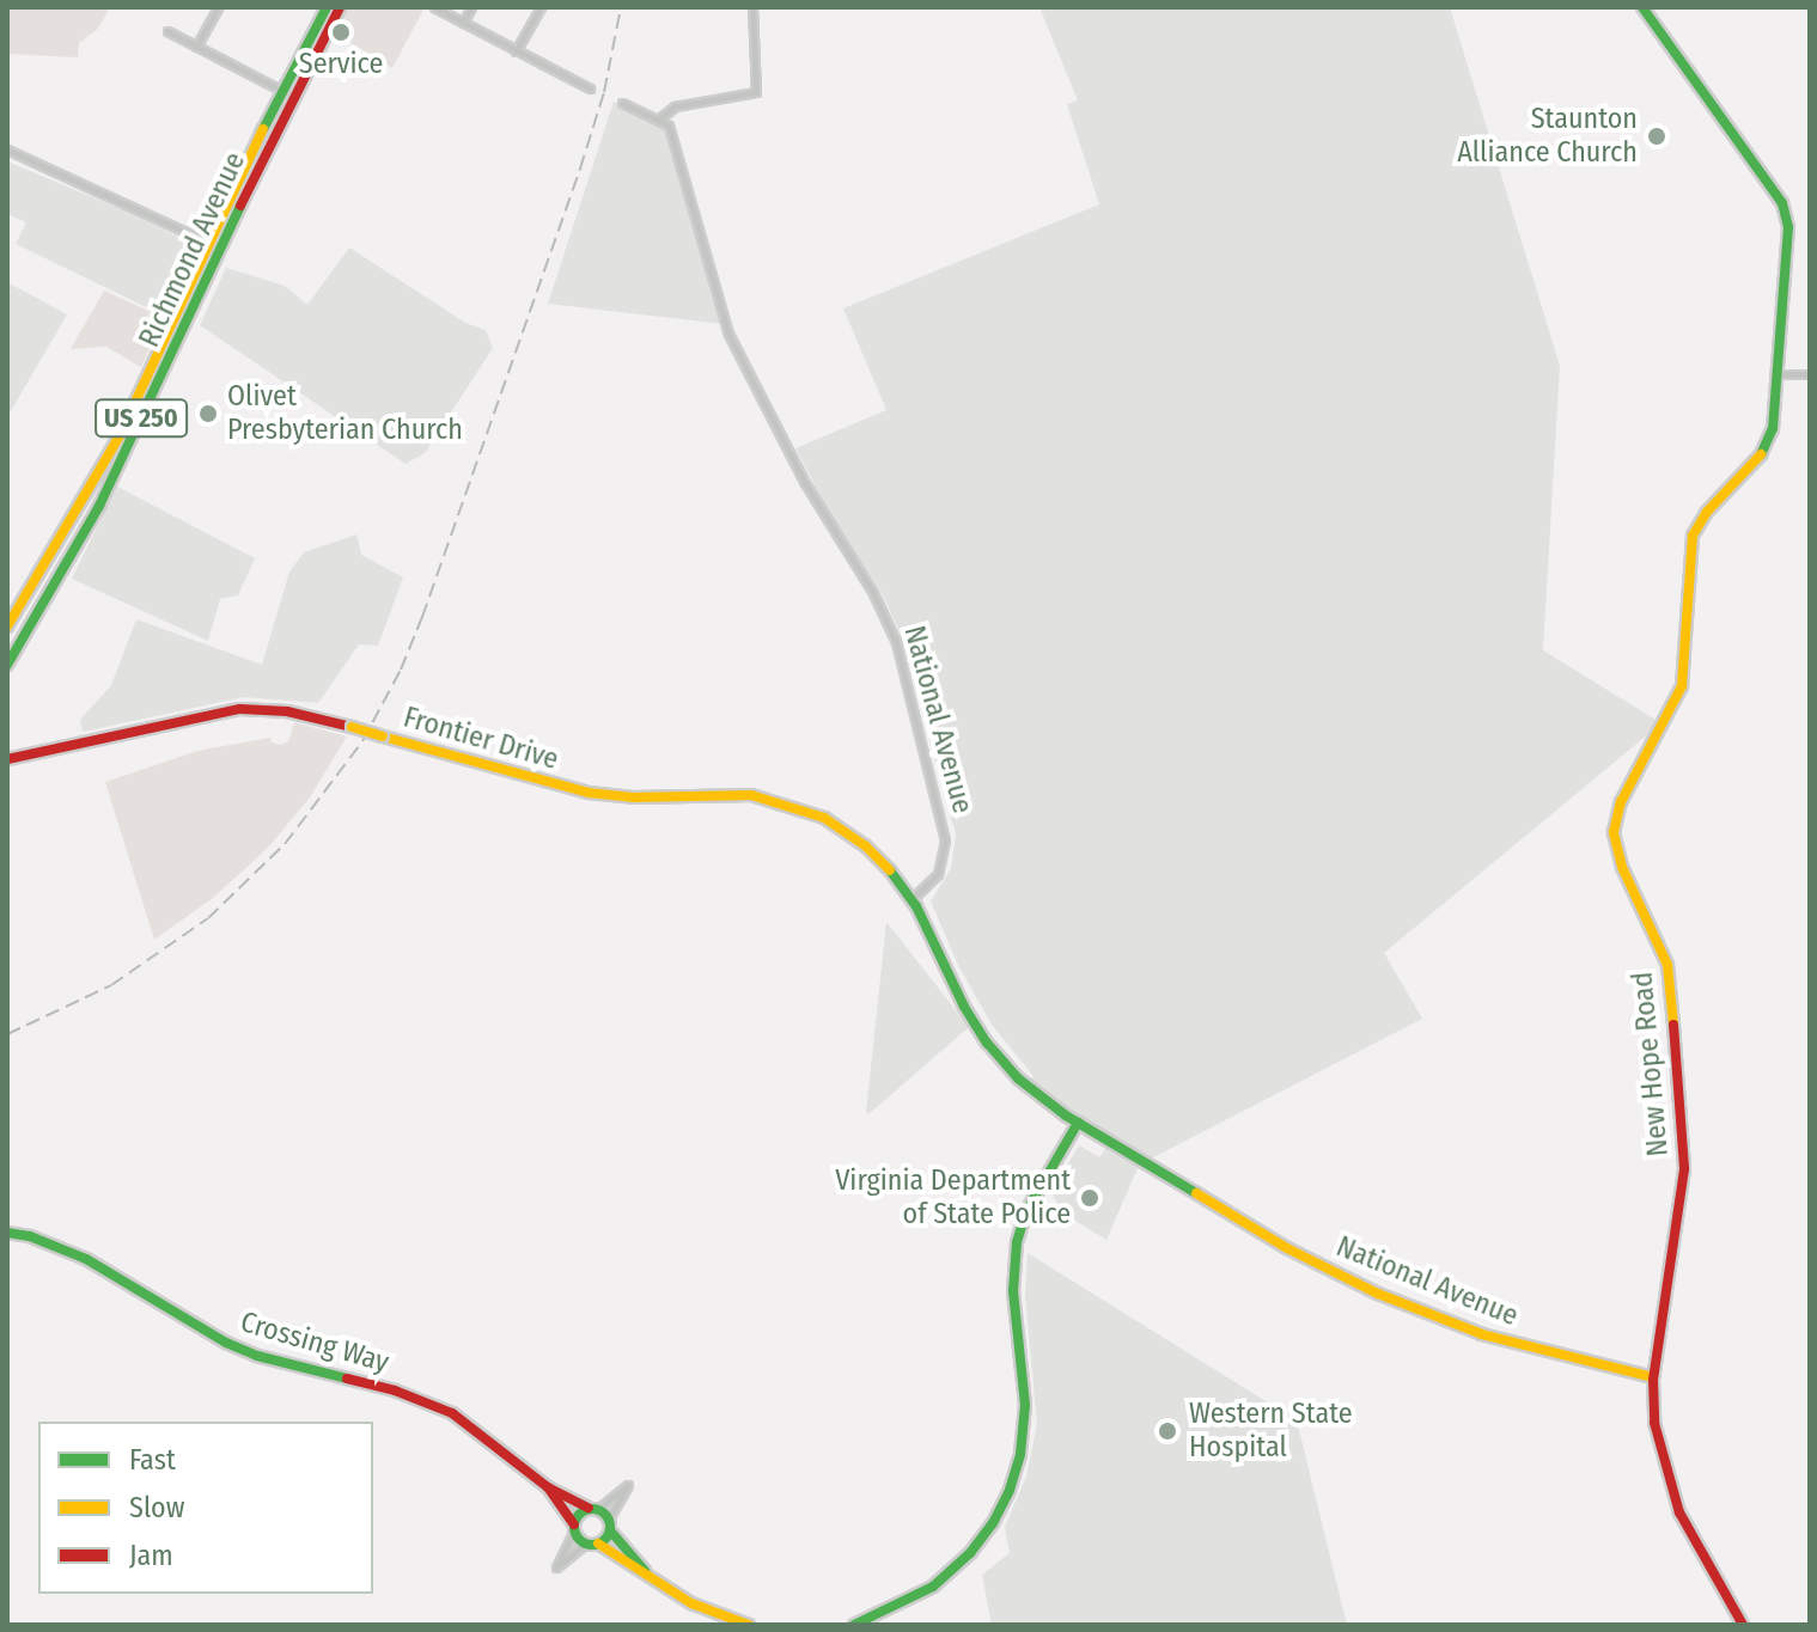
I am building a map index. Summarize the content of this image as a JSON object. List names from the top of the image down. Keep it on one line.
{"streets":{"street":["Richmond Avenue","US 250","National Avenue","Frontier Drive","New Hope Road","Crossing Way"]},"crossings":[["National Avenue","Frontier Drive"],["National Avenue","New Hope Road"]],"places":["Service","Staunton Alliance Church","Olivet Presbyterian Church","Virginia Department of State Police","Western State Hospital"],"legend":["Fast","Slow","Jam"]}
